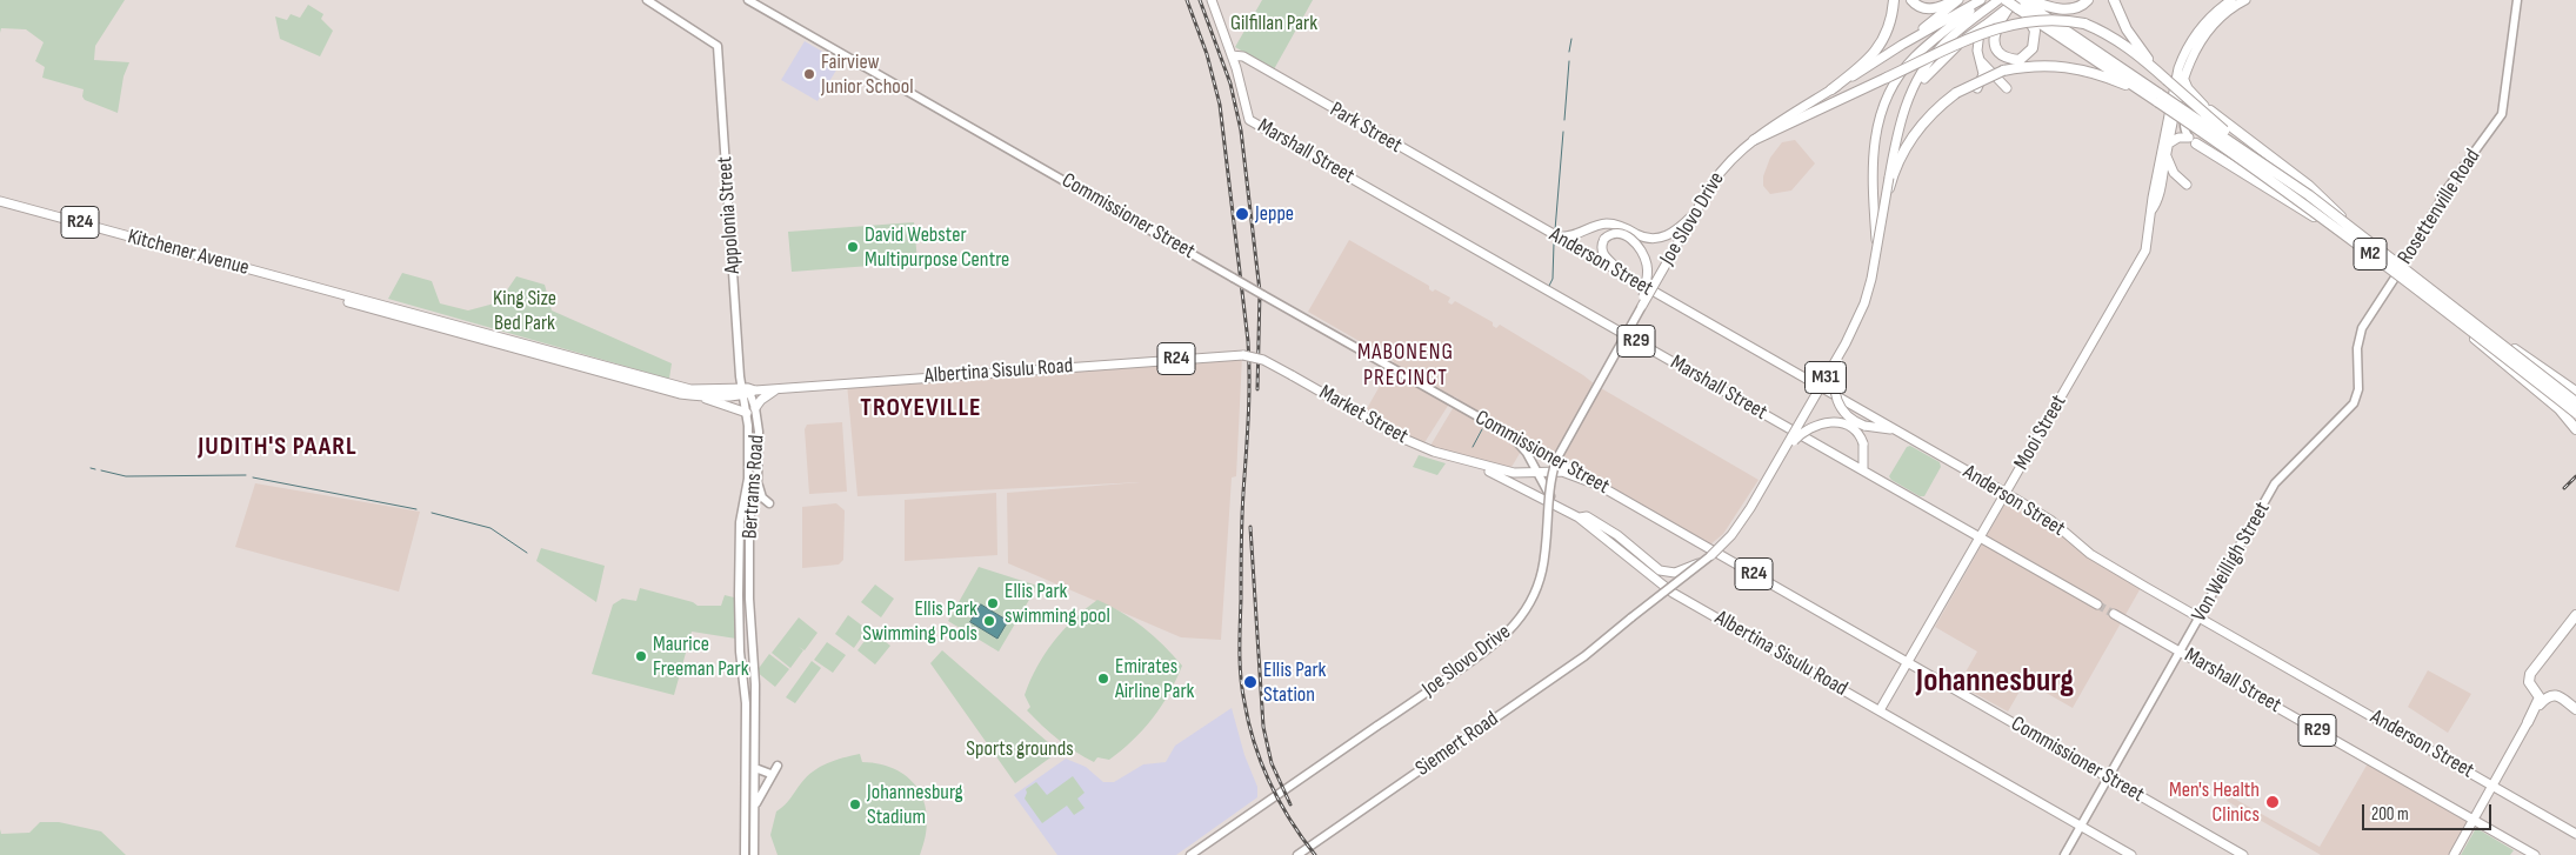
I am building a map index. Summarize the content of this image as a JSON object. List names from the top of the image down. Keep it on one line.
{"streets":{"highway":["M2"],"main road":["Park Street","Marshall Street","Rosettenville Road","Appolonia Street","Commissioner Street","Joe Slovo Drive","R24","Anderson Street","R29","Albertina Sisulu Road","M31","Market Street","Mooi Street","Bertrams Road","Von Weilligh Street","Siemert Road"]},"crossings":[["Park Street","Anderson Street"],["Park Street","R29"],["Marshall Street","R29"],["Marshall Street","Mooi Street"],["Marshall Street","Von Weilligh Street"],["Rosettenville Road","Von Weilligh Street"],["Appolonia Street","Albertina Sisulu Road"],["Appolonia Street","Bertrams Road"],["Commissioner Street","R24"],["Commissioner Street","Mooi Street"],["Commissioner Street","Von Weilligh Street"],["R24","Albertina Sisulu Road"],["R24","Market Street"],["Anderson Street","Mooi Street"],["Anderson Street","Von Weilligh Street"],["Albertina Sisulu Road","Market Street"],["Albertina Sisulu Road","Mooi Street"],["Albertina Sisulu Road","Bertrams Road"],["Albertina Sisulu Road","Von Weilligh Street"],["M31","Siemert Road"]],"districts":["MABONENG PRECINCT","TROYEVILLE","JUDITH'S PAARL","Johannesburg"],"parks":["Gilfillan Park","King Size Bed Park","Sports grounds"],"places":["Fairview Junior School","Jeppe","David Webster Multipurpose Centre","Ellis Park swimming pool","Ellis Park Swimming Pools","Maurice Freeman Park","Emirates Airline Park","Ellis Park Station","Men's Health Clinics","Johannesburg Stadium"],"scale_bar":"200 m"}
